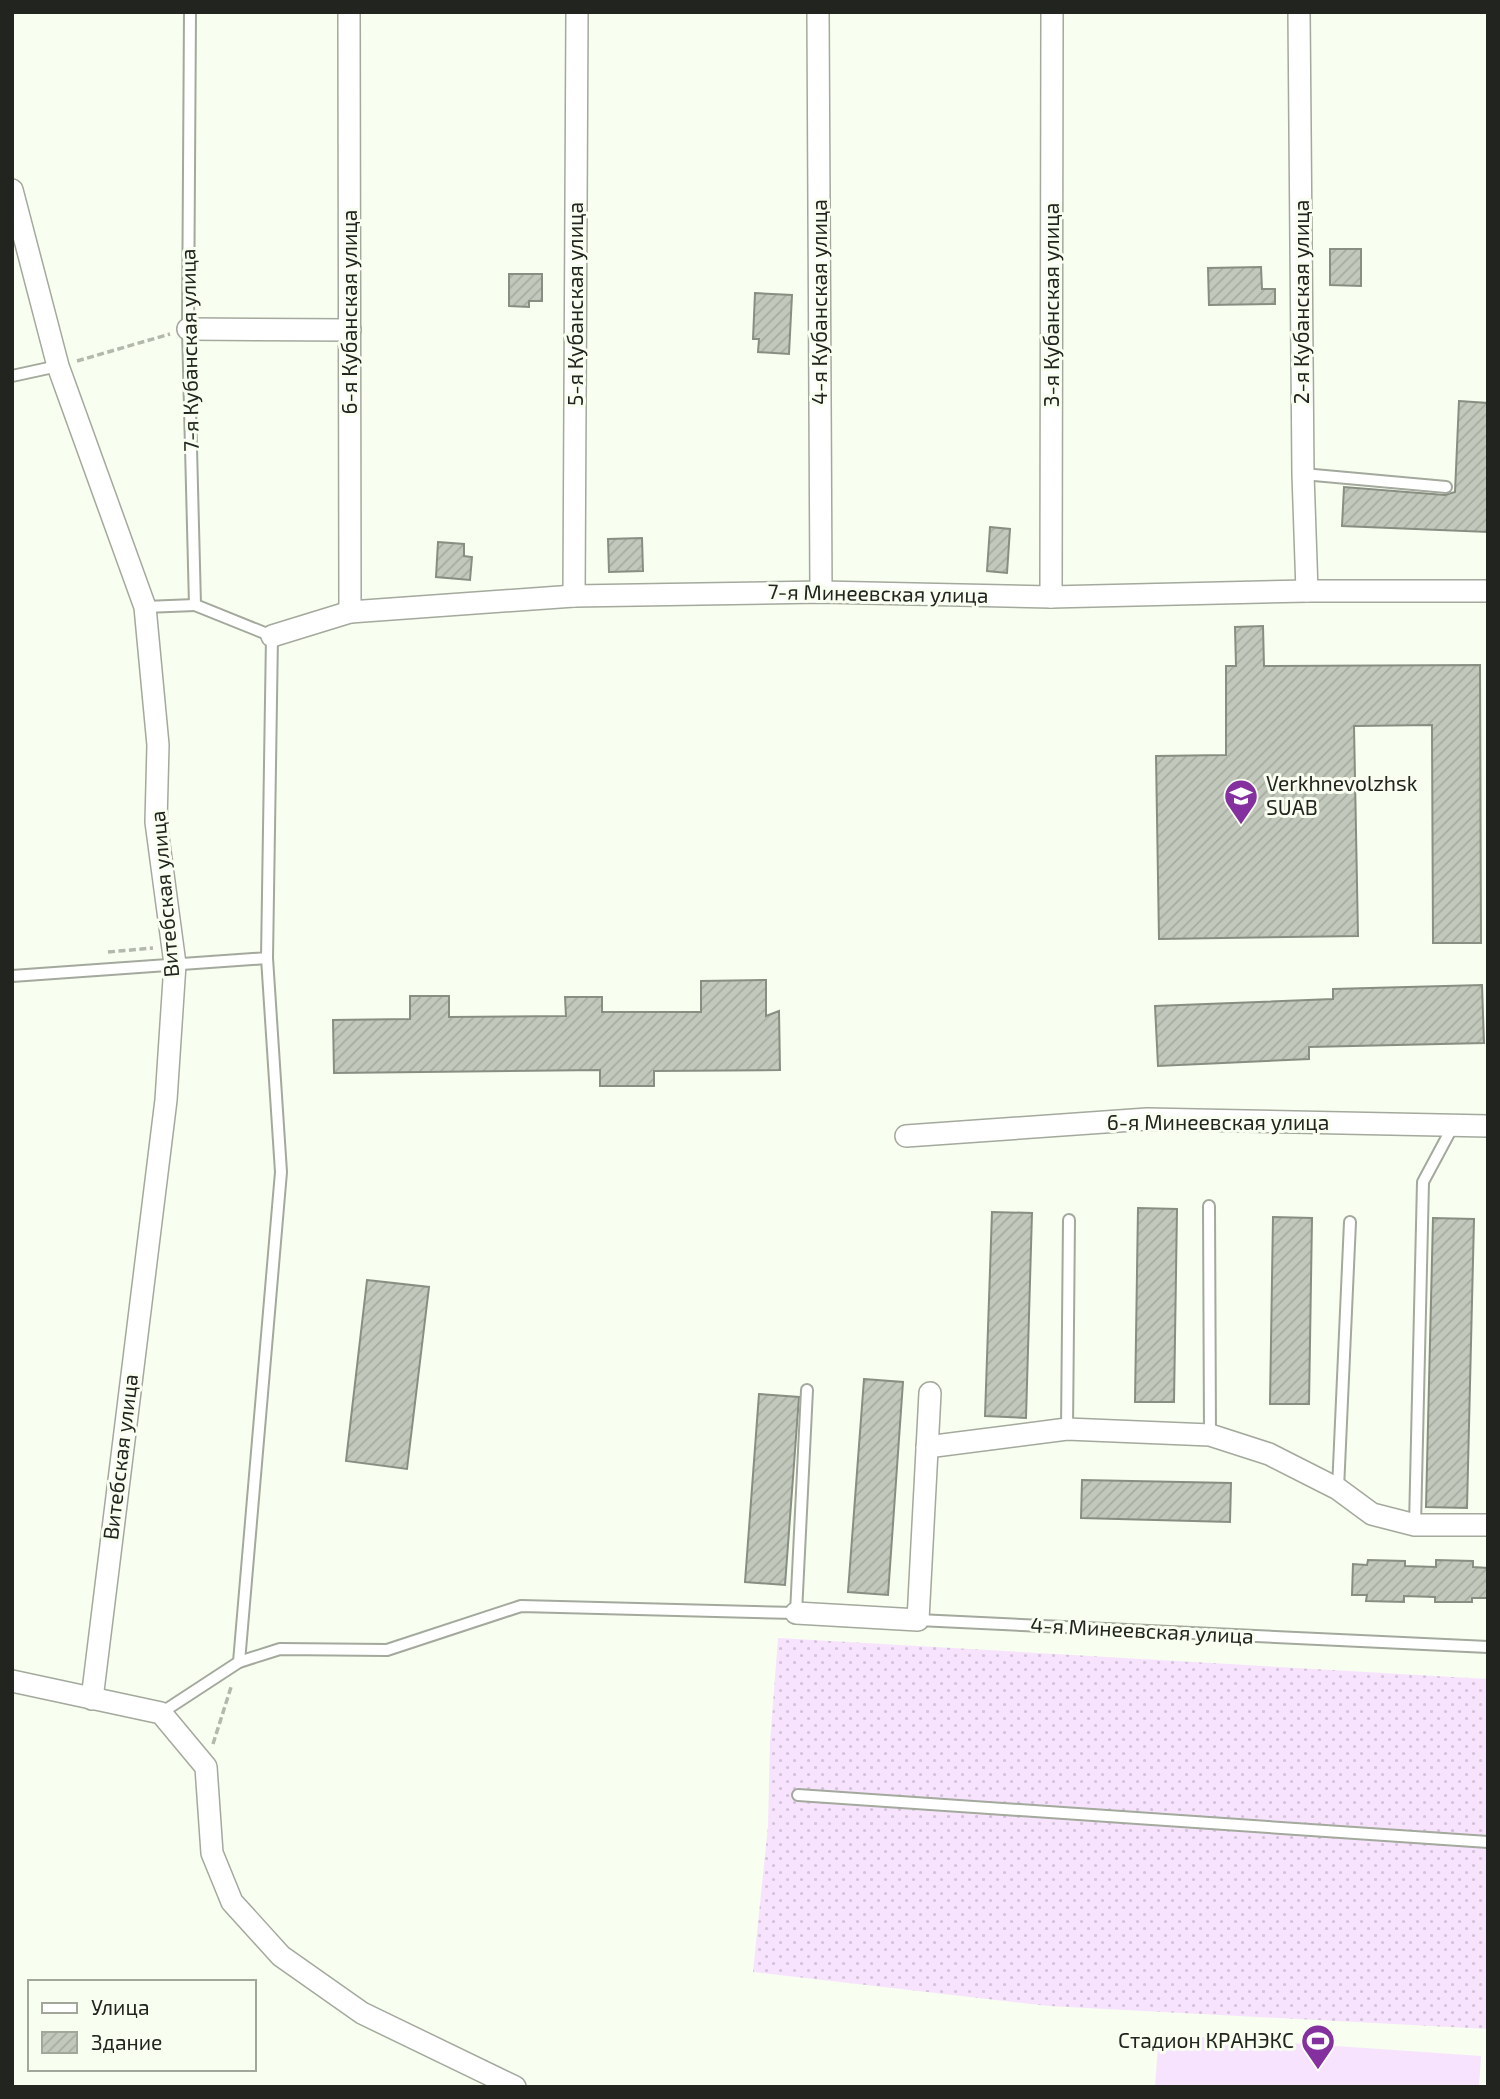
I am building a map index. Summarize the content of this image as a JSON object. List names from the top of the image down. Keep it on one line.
{"streets":{"street":["4-я Кубанская улица","2-я Кубанская улица","5-я Кубанская улица","3-я Кубанская улица","6-я Кубанская улица","7-я Минеевская улица","Витебская улица","6-я Минеевская улица","4-я Минеевская улица"],"lane":["7-я Кубанская улица"]},"crossings":[["4-я Кубанская улица","7-я Минеевская улица"],["2-я Кубанская улица","7-я Минеевская улица"],["5-я Кубанская улица","7-я Минеевская улица"],["3-я Кубанская улица","7-я Минеевская улица"],["6-я Кубанская улица","7-я Минеевская улица"]],"places":{"school or university":["Verkhnevolzhsk SUAB"],"sports":["Стадион КРАНЭКС"]},"legend":["Улица","Здание"]}
